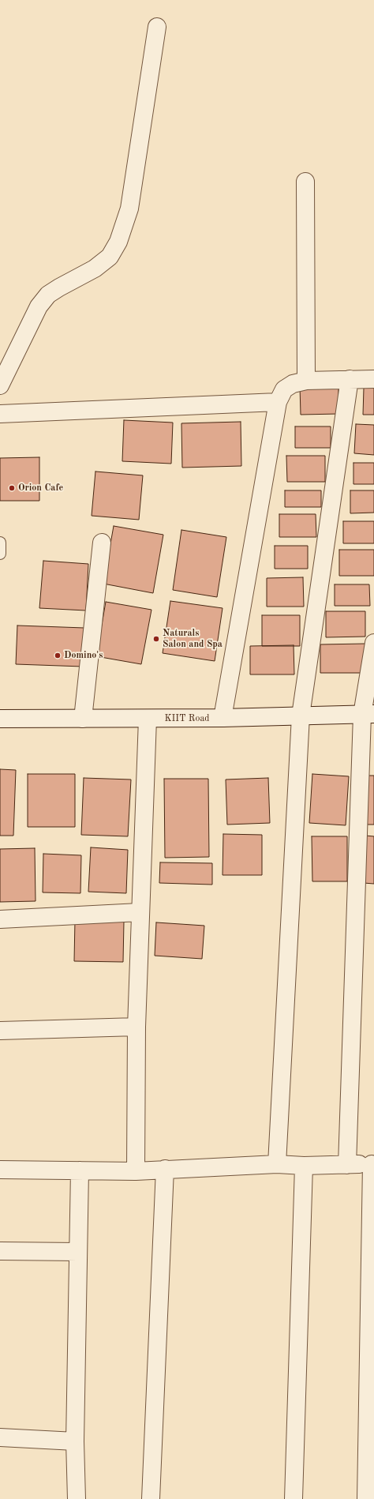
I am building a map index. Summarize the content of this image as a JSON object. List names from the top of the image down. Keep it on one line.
{"streets":{"street":["KIIT Road"]},"places":["Orion Cafe","Naturals Salon and Spa","Domino's"]}
